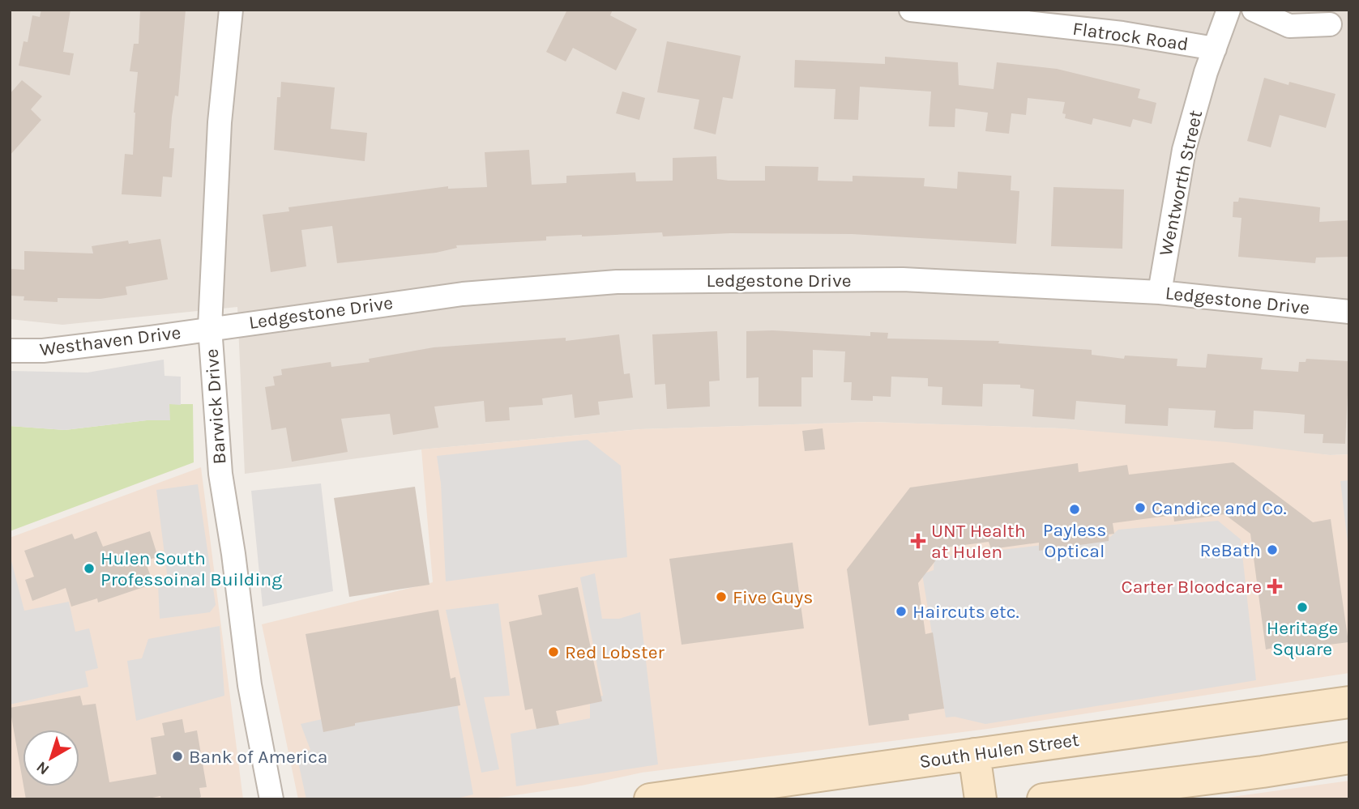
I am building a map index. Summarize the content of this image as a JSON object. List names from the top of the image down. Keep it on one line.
{"streets":{"main road":["South Hulen Street"],"street":["Flatrock Road","Wentworth Street","Ledgestone Drive","Westhaven Drive","Barwick Drive"]},"crossings":[["Flatrock Road","Wentworth Street"],["Wentworth Street","Ledgestone Drive"],["Ledgestone Drive","Westhaven Drive"],["Ledgestone Drive","Barwick Drive"],["Westhaven Drive","Barwick Drive"]],"places":{"other":["Candice and Co.","Payless Optical","ReBath","Hulen South Professoinal Building","Five Guys","Heritage Square","Haircuts etc.","Red Lobster","Bank of America"],"health":["UNT Health at Hulen","Carter Bloodcare"]},"north":"bottom left"}
